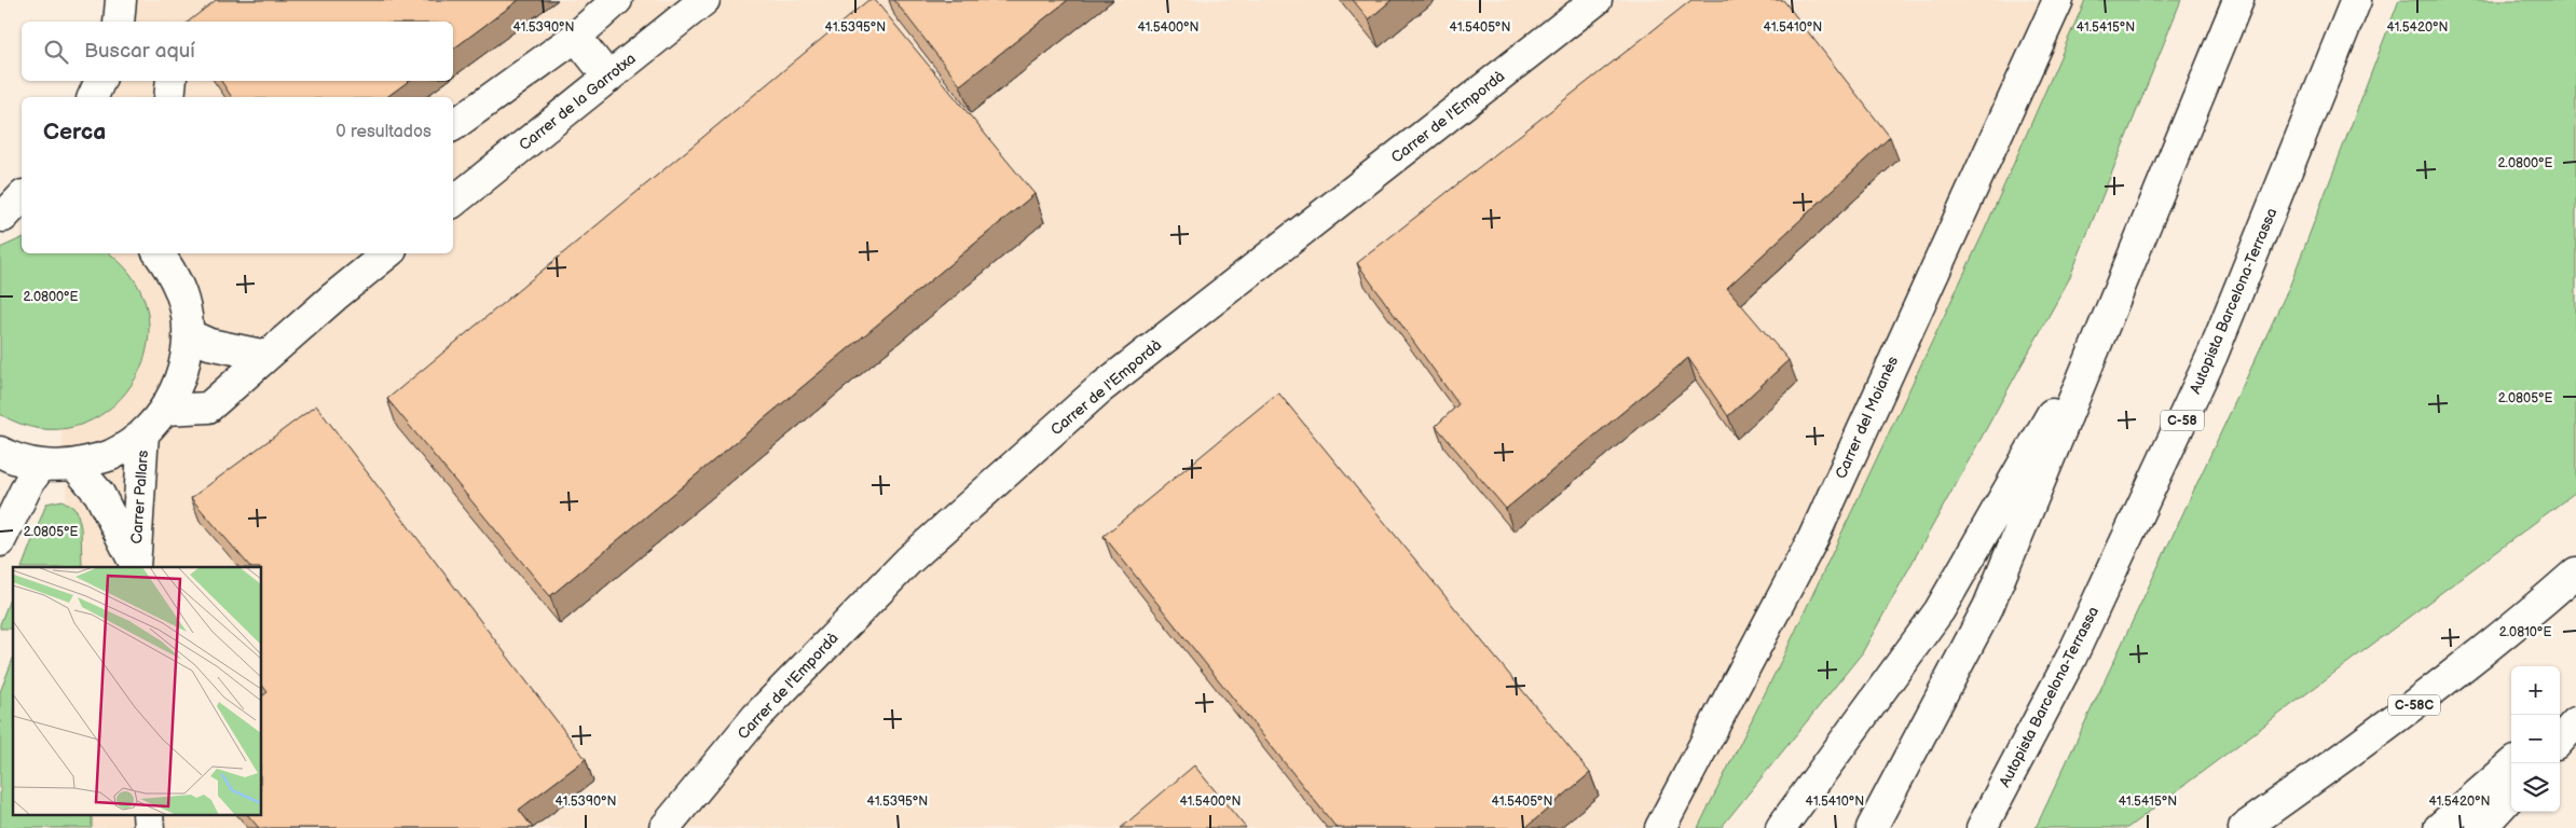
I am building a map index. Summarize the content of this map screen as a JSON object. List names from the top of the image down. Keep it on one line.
{"streets":{"main road":["Carrer de la Garrotxa","Carrer de l'Empordà","Autopista Barcelona-Terrassa","Carrer del Moianès","C-58","Carrer Pallars","C-58C"]},"page":{"search":"Buscar aquí","heading":["Cerca","0 resultados"],"map_buttons":["+","−"]},"coordinates":["41.5390°N","41.5395°N","41.5400°N","41.5405°N","41.5410°N","41.5415°N","41.5420°N","2.0800°E","2.0805°E","2.0810°E"]}
